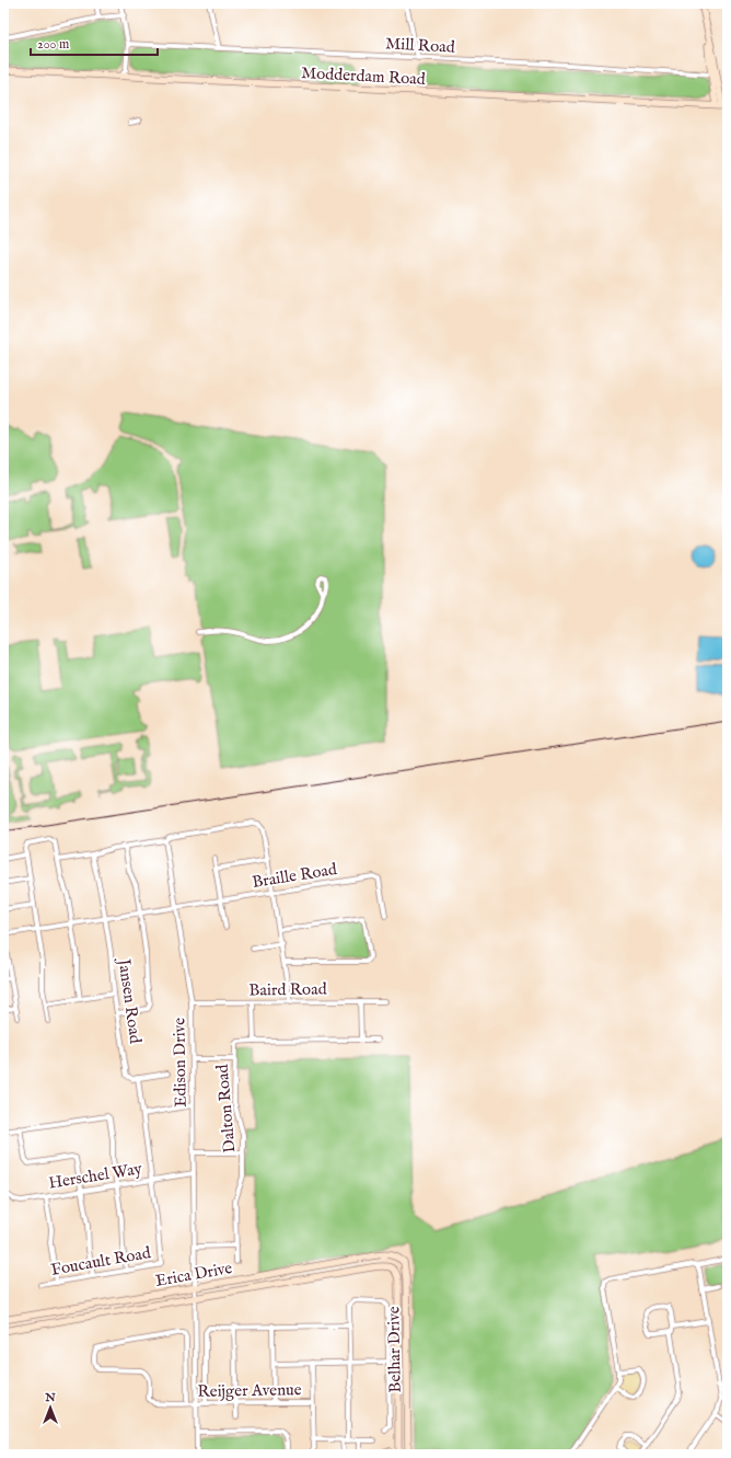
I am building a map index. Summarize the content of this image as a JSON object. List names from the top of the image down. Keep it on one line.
{"streets":{"main road":["Modderdam Road","Erica Drive","Belhar Drive"],"street":["Mill Road","Braille Road","Baird Road","Jansen Road","Edison Drive","Dalton Road","Herschel Way","Foucault Road","Reijger Avenue"]},"crossings":[["Braille Road","Edison Drive"],["Baird Road","Edison Drive"],["Edison Drive","Herschel Way"],["Edison Drive","Erica Drive"],["Edison Drive","Reijger Avenue"],["Herschel Way","Foucault Road"],["Erica Drive","Belhar Drive"]],"scale_bar":"200 m","north":"top"}
